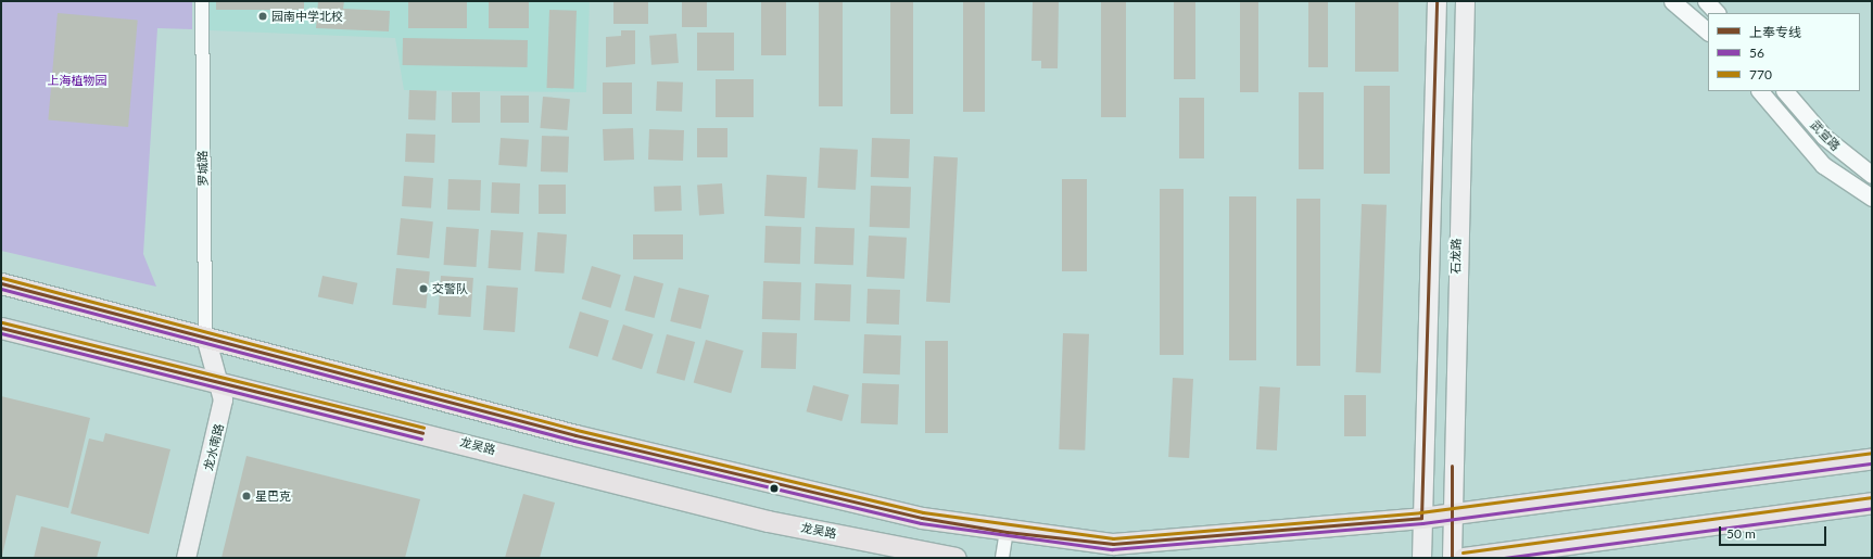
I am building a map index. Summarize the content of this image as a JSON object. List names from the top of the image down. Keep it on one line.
{"streets":{"main road":["石龙路","龙吴路","龙水南路"],"street":["武宣路","罗城路"]},"crossings":[["罗城路","龙水南路"],["龙吴路","龙水南路"]],"parks":["上海植物园"],"places":["园南中学北校","交警队","星巴克"],"lines":["transit line 上奉专线","transit line 770","transit line 56"],"legend":["上奉专线","56","770"],"scale_bar":"50 m"}
